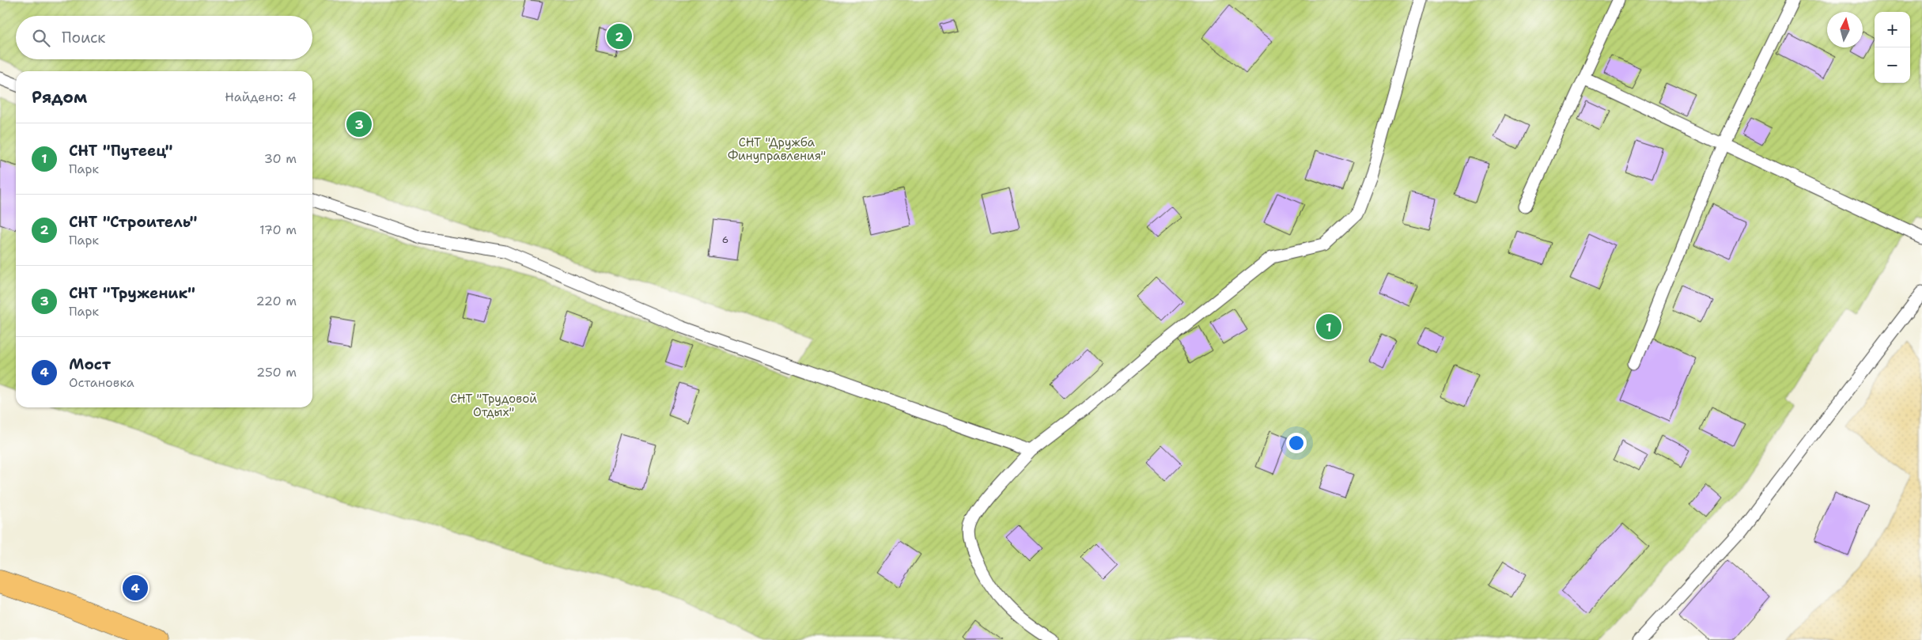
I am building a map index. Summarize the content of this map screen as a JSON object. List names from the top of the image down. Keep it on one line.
{"parks":["СНТ \"Дружба Финуправления\"","СНТ \"Трудовой Отдых\""],"house_numbers":["6"],"north":"top","page":{"map_buttons":["+","−"],"search":"Поиск","pins":["2","3","1","4"],"heading":["Рядом","Найдено: 4"],"list":[{"mark":"1","name":"СНТ \"Путеец\"","note":"Парк","value":"30 m"},{"mark":"2","name":"СНТ \"Строитель\"","note":"Парк","value":"170 m"},{"mark":"3","name":"СНТ \"Труженик\"","note":"Парк","value":"220 m"},{"mark":"4","name":"Мост","note":"Остановка","value":"250 m"}]}}
